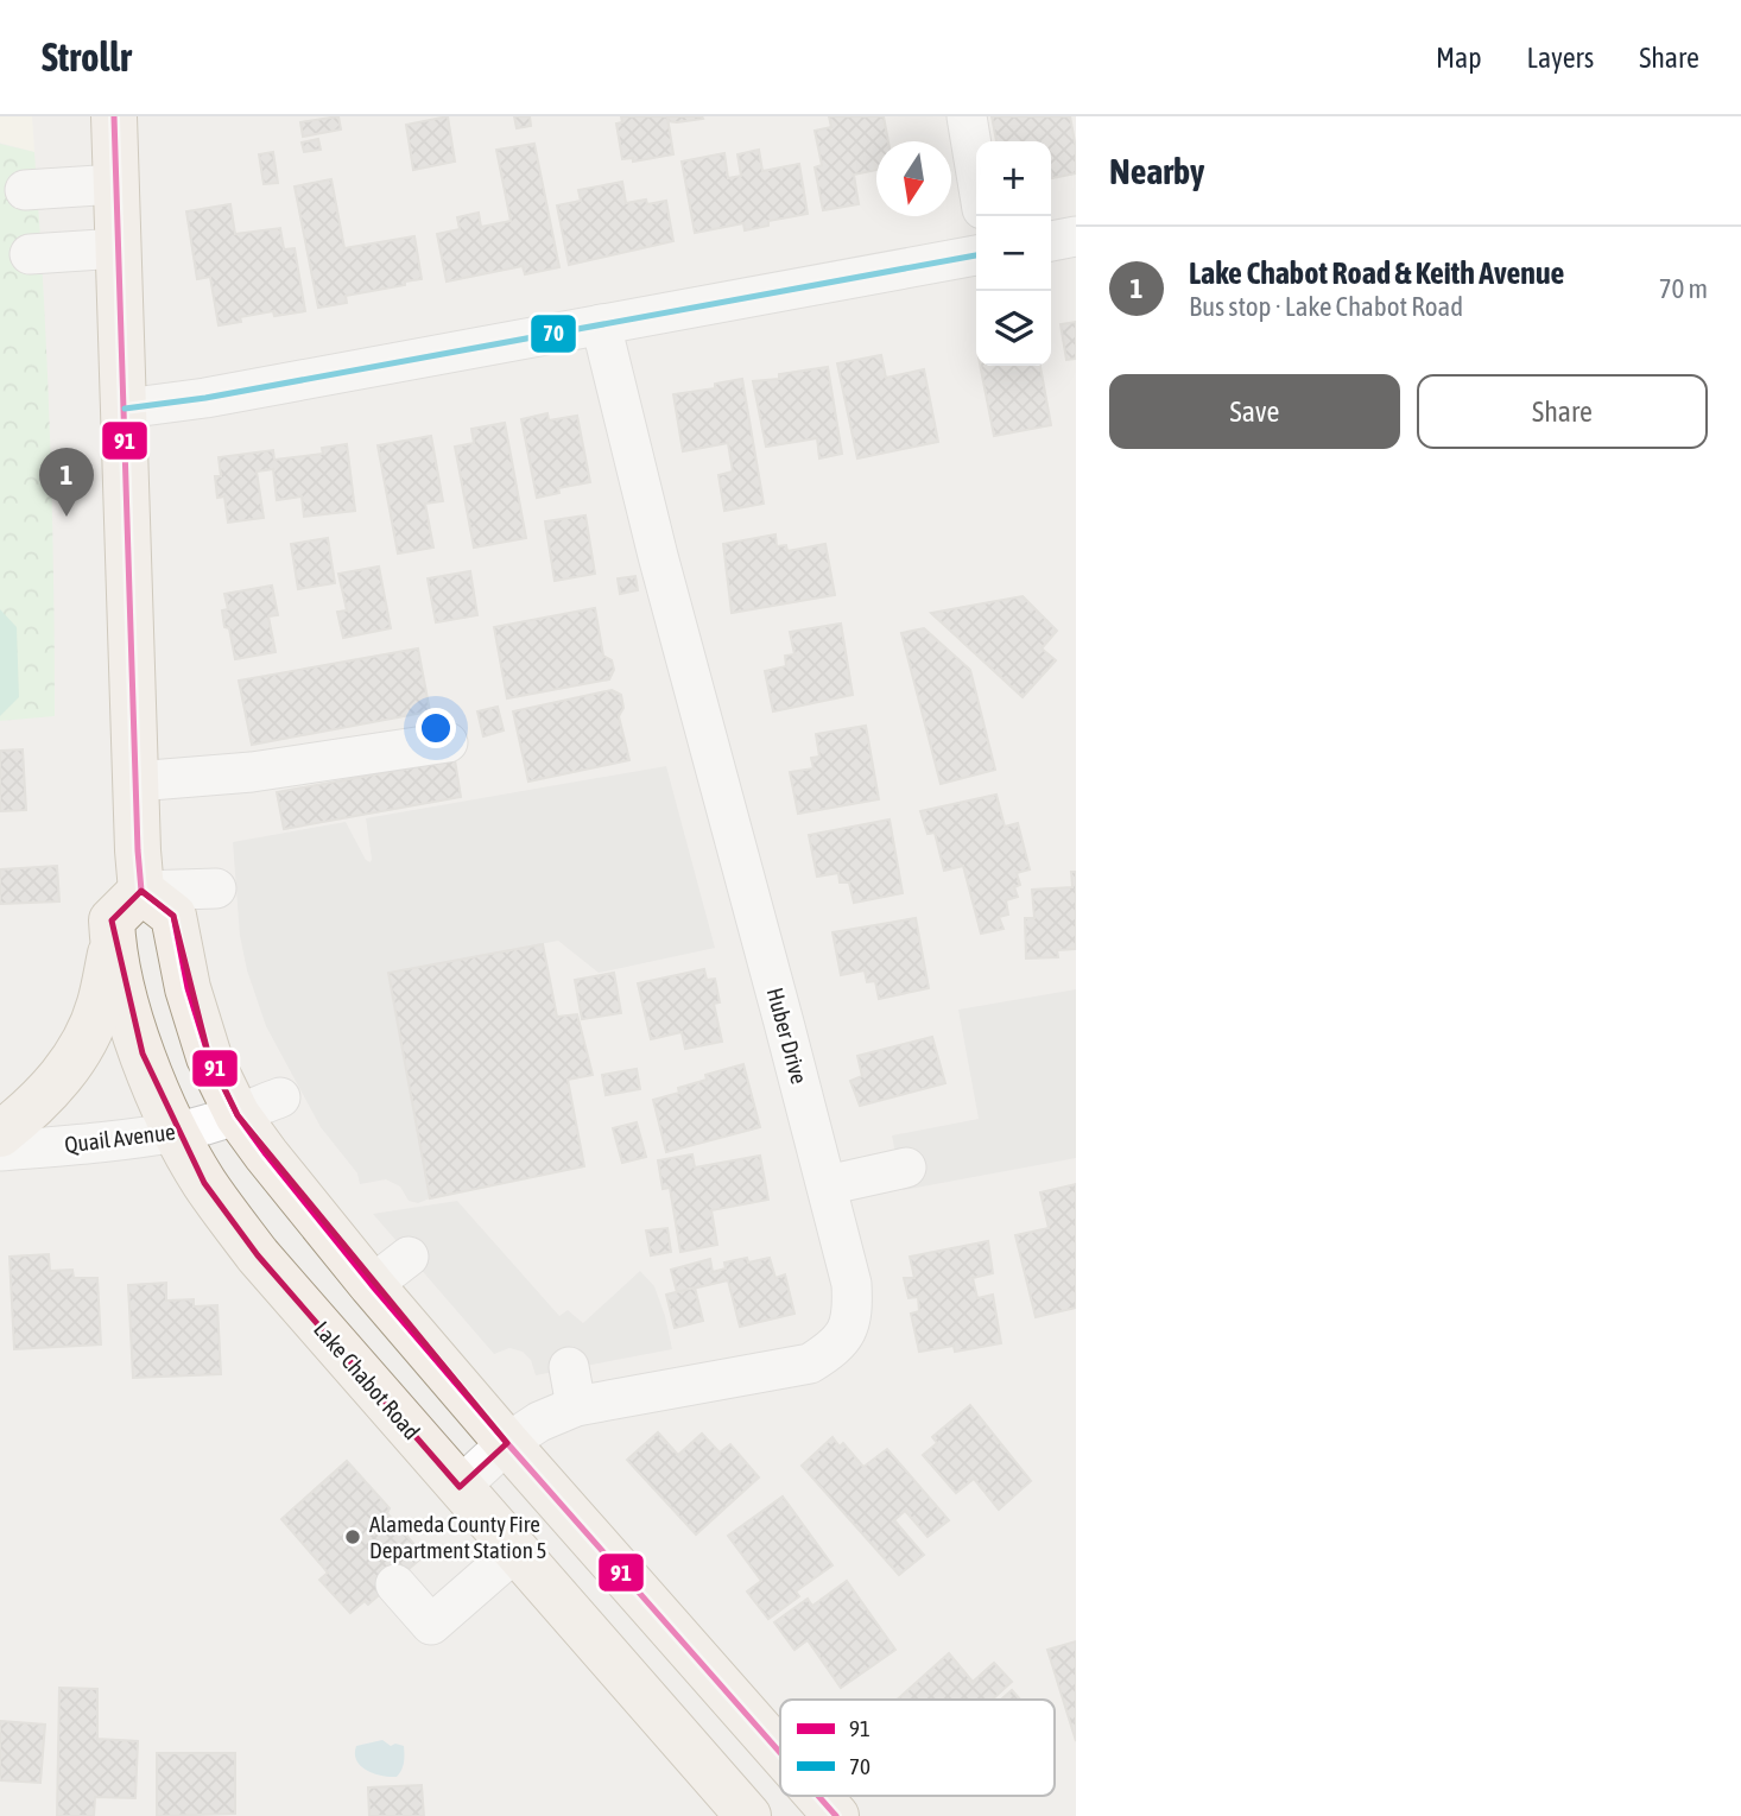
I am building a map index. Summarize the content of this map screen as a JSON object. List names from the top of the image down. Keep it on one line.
{"streets":{"main road":["Lake Chabot Road"],"street":["Huber Drive","Quail Avenue"]},"crossings":[["Huber Drive","Lake Chabot Road"],["Quail Avenue","Lake Chabot Road"]],"places":["Alameda County Fire Department Station 5"],"lines":["transit line 91","transit line 70"],"legend":["91","70"],"north":"bottom","page":{"header":"Strollr","nav":["Map","Layers","Share"],"heading":"Nearby","map_buttons":["+","−"],"list":[{"mark":"1","name":"Lake Chabot Road & Keith Avenue","note":"Bus stop · Lake Chabot Road","value":"70 m"}],"buttons":["Save","Share"],"pins":"1"}}
